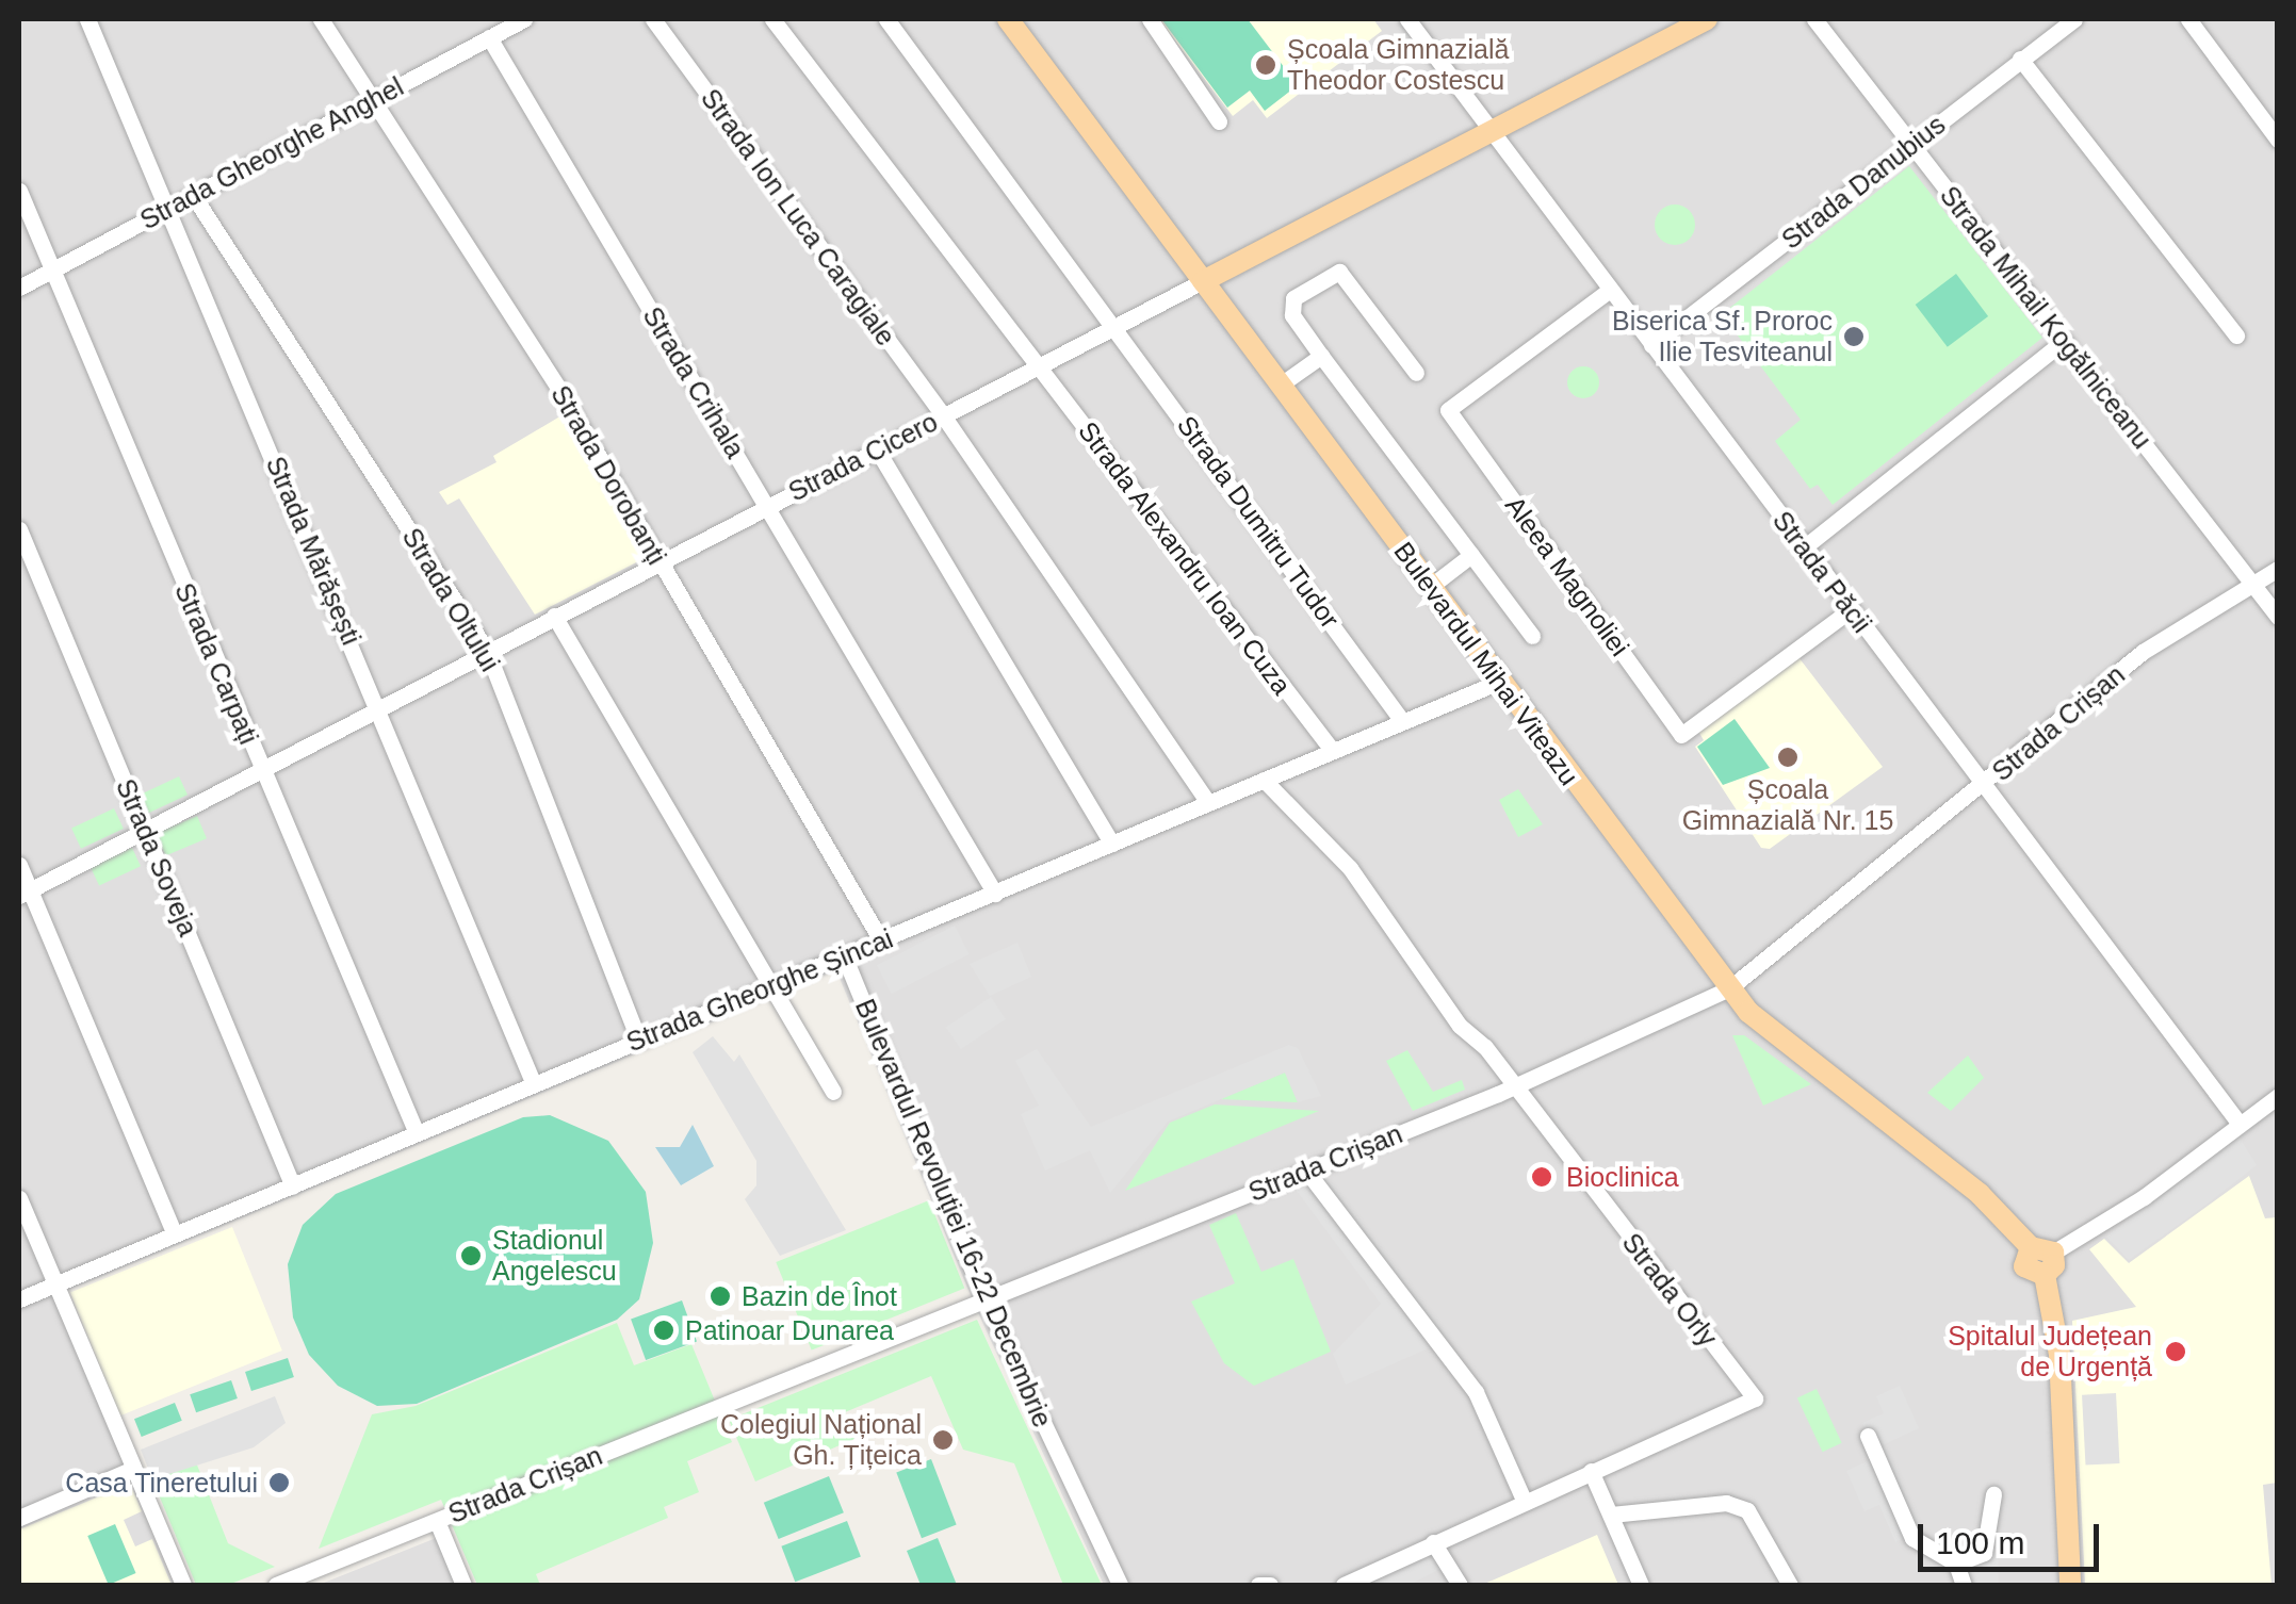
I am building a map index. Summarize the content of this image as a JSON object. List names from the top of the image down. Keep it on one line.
{"streets":{"main road":["Strada Cicero","Bulevardul Mihai Viteazu"],"street":["Strada Gheorghe Anghel","Strada Danubius","Strada Ion Luca Caragiale","Strada Mihail Kogălniceanu","Strada Crihala","Strada Dorobanți","Strada Dumitru Tudor","Strada Mărășești","Strada Alexandru Ioan Cuza","Strada Păcii","Aleea Magnoliei","Strada Oltului","Strada Carpați","Strada Crișan","Strada Soveja","Strada Gheorghe Șincai","Bulevardul Revoluției 16-22 Decembrie","Strada Orly"]},"crossings":[["Strada Gheorghe Anghel","Strada Crihala"],["Strada Gheorghe Anghel","Strada Dorobanți"],["Strada Gheorghe Anghel","Strada Mărășești"],["Strada Gheorghe Anghel","Strada Oltului"],["Strada Gheorghe Anghel","Strada Carpați"],["Strada Danubius","Strada Mihail Kogălniceanu"],["Strada Danubius","Strada Păcii"],["Strada Ion Luca Caragiale","Strada Cicero"],["Strada Ion Luca Caragiale","Strada Gheorghe Șincai"],["Strada Mihail Kogălniceanu","Strada Crișan"],["Strada Crihala","Strada Cicero"],["Strada Crihala","Strada Gheorghe Șincai"],["Strada Cicero","Strada Dorobanți"],["Strada Cicero","Strada Dumitru Tudor"],["Strada Cicero","Strada Mărășești"],["Strada Cicero","Strada Alexandru Ioan Cuza"],["Strada Cicero","Strada Păcii"],["Strada Cicero","Strada Oltului"],["Strada Cicero","Strada Carpați"],["Strada Cicero","Bulevardul Mihai Viteazu"],["Strada Cicero","Strada Soveja"],["Strada Dorobanți","Strada Gheorghe Șincai"],["Strada Dumitru Tudor","Strada Gheorghe Șincai"],["Strada Mărășești","Strada Gheorghe Șincai"],["Strada Alexandru Ioan Cuza","Strada Gheorghe Șincai"],["Strada Păcii","Aleea Magnoliei"],["Strada Păcii","Strada Crișan"],["Strada Oltului","Strada Gheorghe Șincai"],["Strada Carpați","Strada Gheorghe Șincai"],["Bulevardul Mihai Viteazu","Strada Crișan"],["Bulevardul Mihai Viteazu","Strada Gheorghe Șincai"],["Strada Crișan","Bulevardul Revoluției 16-22 Decembrie"],["Strada Crișan","Strada Orly"],["Strada Soveja","Strada Gheorghe Șincai"],["Strada Gheorghe Șincai","Bulevardul Revoluției 16-22 Decembrie"],["Strada Gheorghe Șincai","Strada Orly"]],"places":["Școala Gimnazială Theodor Costescu","Biserica Sf. Proroc Ilie Tesviteanul","Școala Gimnazială Nr. 15","Bioclinica","Stadionul Angelescu","Bazin de Înot","Patinoar Dunarea","Spitalul Județean de Urgență","Colegiul Național Gh. Țițeica","Casa Tineretului"],"scale_bar":"100 m"}
